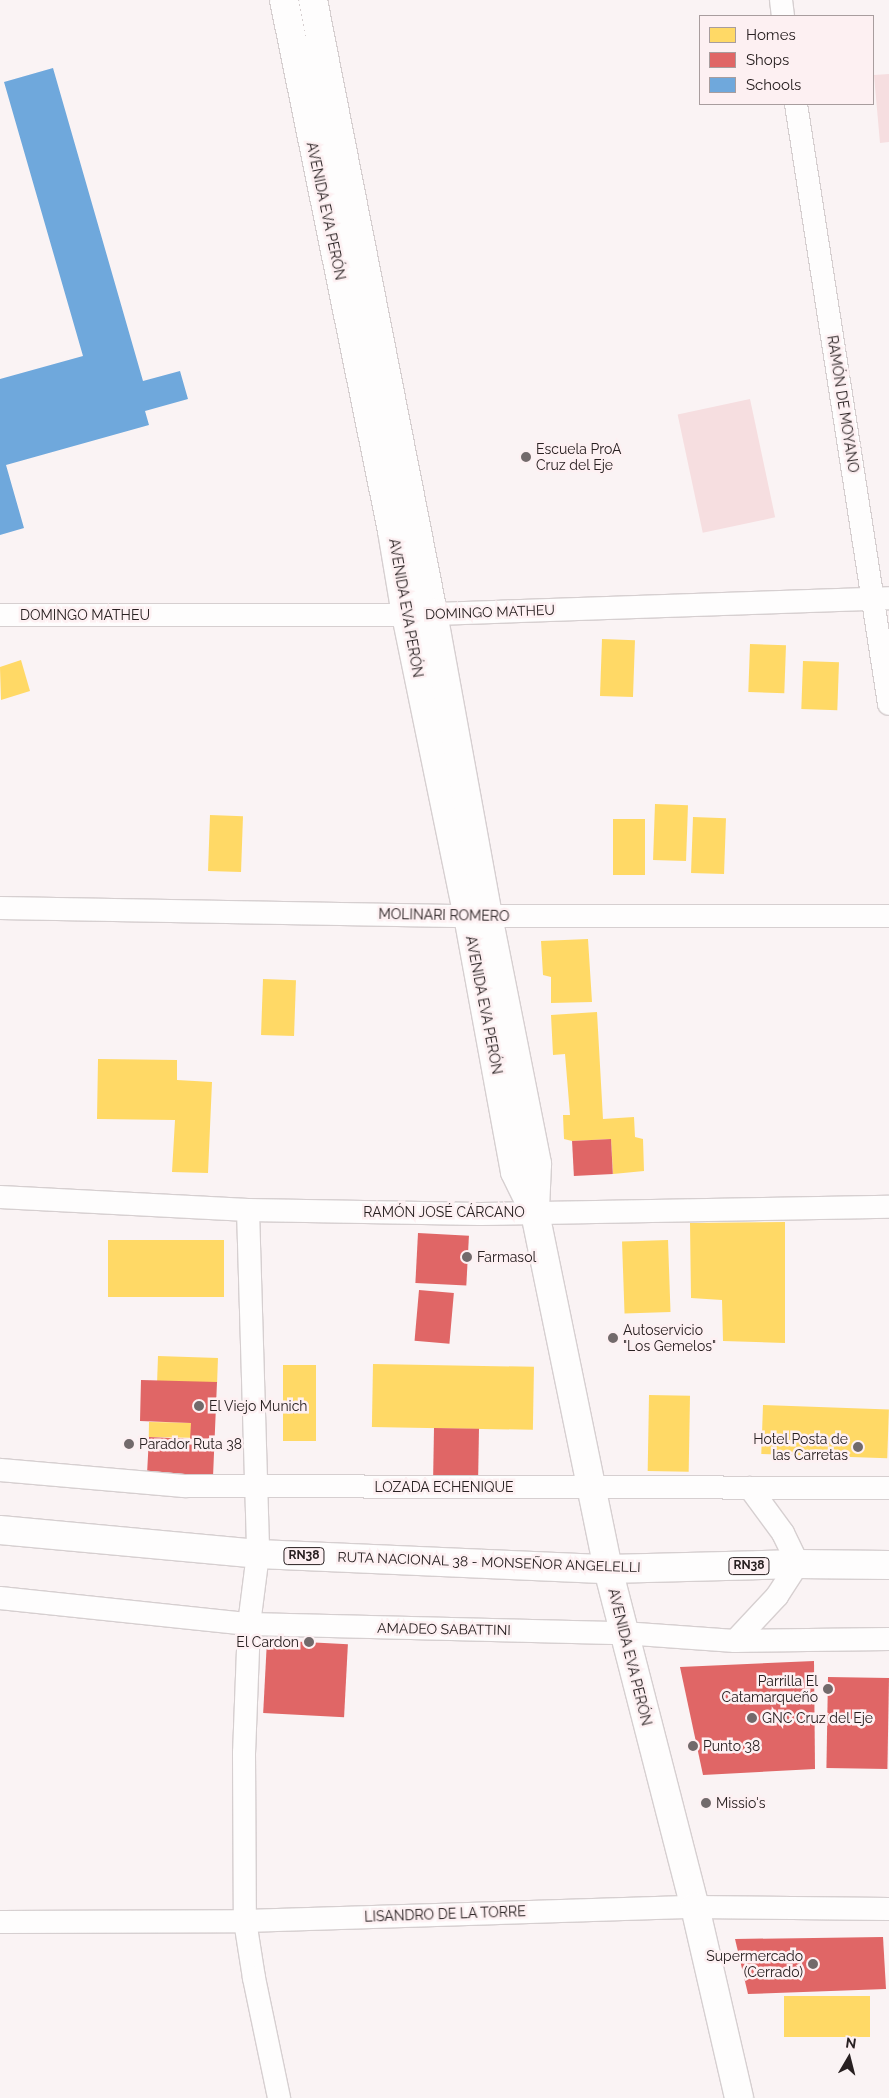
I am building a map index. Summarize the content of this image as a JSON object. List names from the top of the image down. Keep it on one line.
{"streets":{"main road":["AVENIDA EVA PERÓN","RN38","RUTA NACIONAL 38 - MONSEÑOR ANGELELLI"],"street":["RAMÓN DE MOYANO","DOMINGO MATHEU","MOLINARI ROMERO","RAMÓN JOSÉ CÁRCANO","LOZADA ECHENIQUE","AMADEO SABATTINI","LISANDRO DE LA TORRE"]},"crossings":[["AVENIDA EVA PERÓN","DOMINGO MATHEU"],["AVENIDA EVA PERÓN","MOLINARI ROMERO"],["AVENIDA EVA PERÓN","RAMÓN JOSÉ CÁRCANO"],["AVENIDA EVA PERÓN","LOZADA ECHENIQUE"],["AVENIDA EVA PERÓN","RUTA NACIONAL 38 - MONSEÑOR ANGELELLI"],["AVENIDA EVA PERÓN","AMADEO SABATTINI"],["AVENIDA EVA PERÓN","LISANDRO DE LA TORRE"],["RAMÓN DE MOYANO","DOMINGO MATHEU"]],"places":["Escuela ProA Cruz del Eje","Farmasol","Autoservicio \"Los Gemelos\"","El Viejo Munich","Parador Ruta 38","Hotel Posta de las Carretas","El Cardon","Parrilla El Catamarqueño","GNC Cruz del Eje","Punto 38","Missio's","Supermercado (Cerrado)"],"legend":["Homes","Shops","Schools"],"north":"top"}
